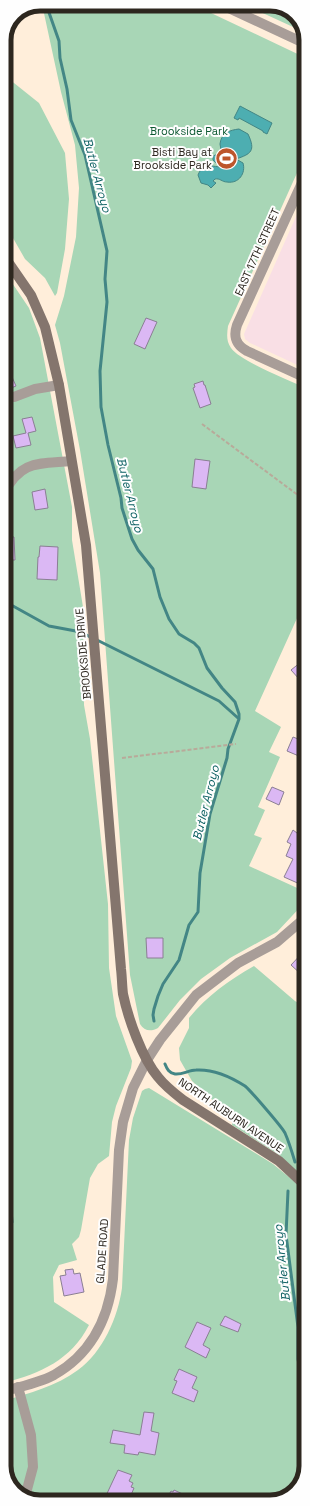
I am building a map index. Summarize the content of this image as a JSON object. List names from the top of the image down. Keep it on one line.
{"streets":{"main road":["BROOKSIDE DRIVE","NORTH AUBURN AVENUE"],"street":["EAST 17TH STREET","GLADE ROAD"]},"crossings":[["BROOKSIDE DRIVE","NORTH AUBURN AVENUE"],["BROOKSIDE DRIVE","GLADE ROAD"],["NORTH AUBURN AVENUE","GLADE ROAD"]],"water":["Butler Arroyo"],"parks":["Brookside Park"],"places":{"sports":["Bisti Bay at Brookside Park"]}}
